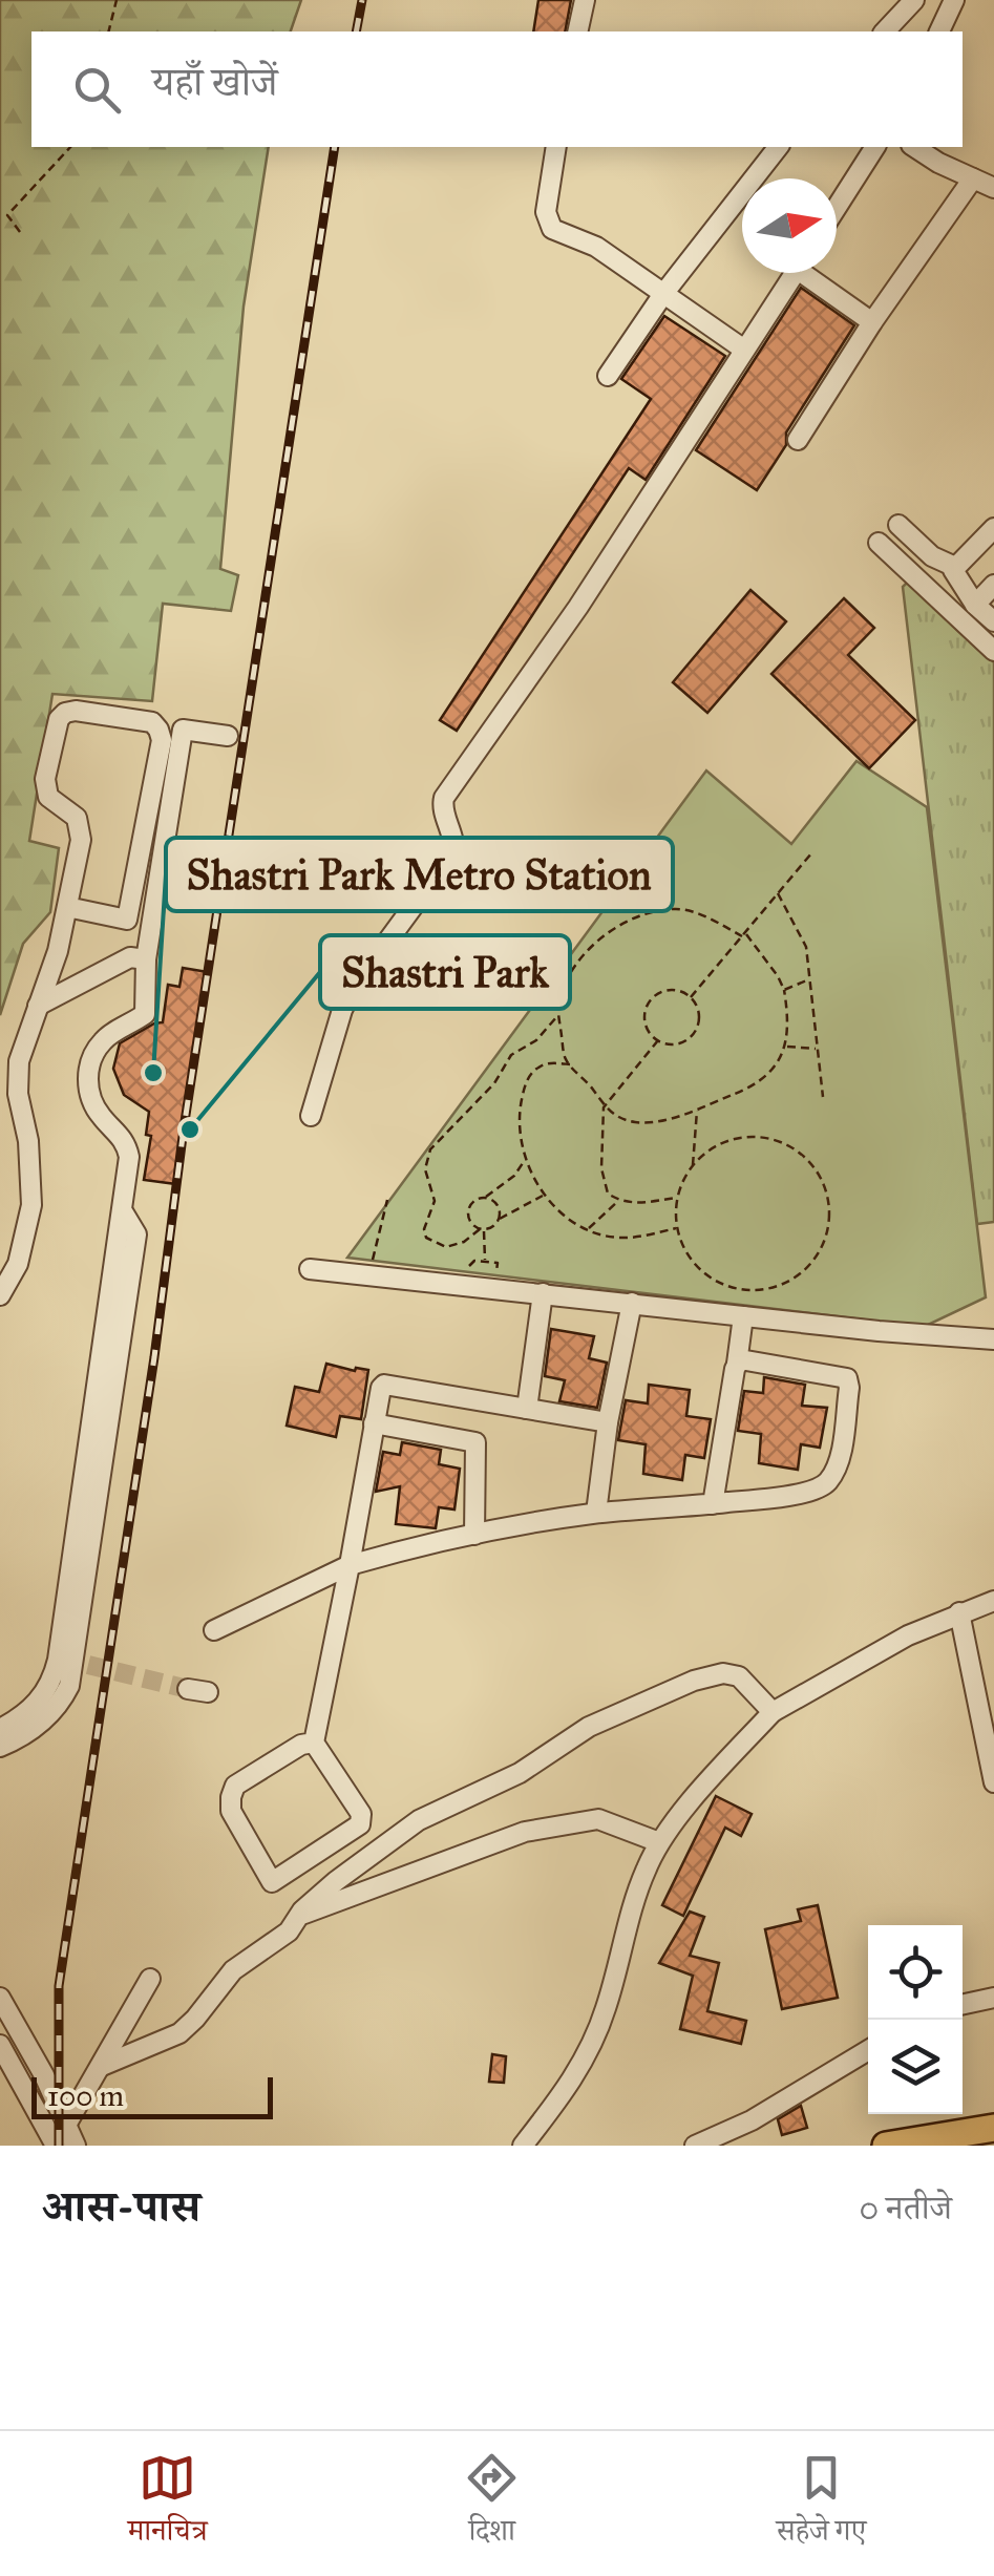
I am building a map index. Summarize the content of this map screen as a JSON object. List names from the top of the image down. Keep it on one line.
{"places":["Shastri Park Metro Station","Shastri Park"],"scale_bar":"100 m","north":"right","page":{"search":"यहाँ खोजें","scale":"100 m","heading":["आस-पास","0 नतीजे"],"nav":["मानचित्र","दिशा","सहेजे गए"]}}
